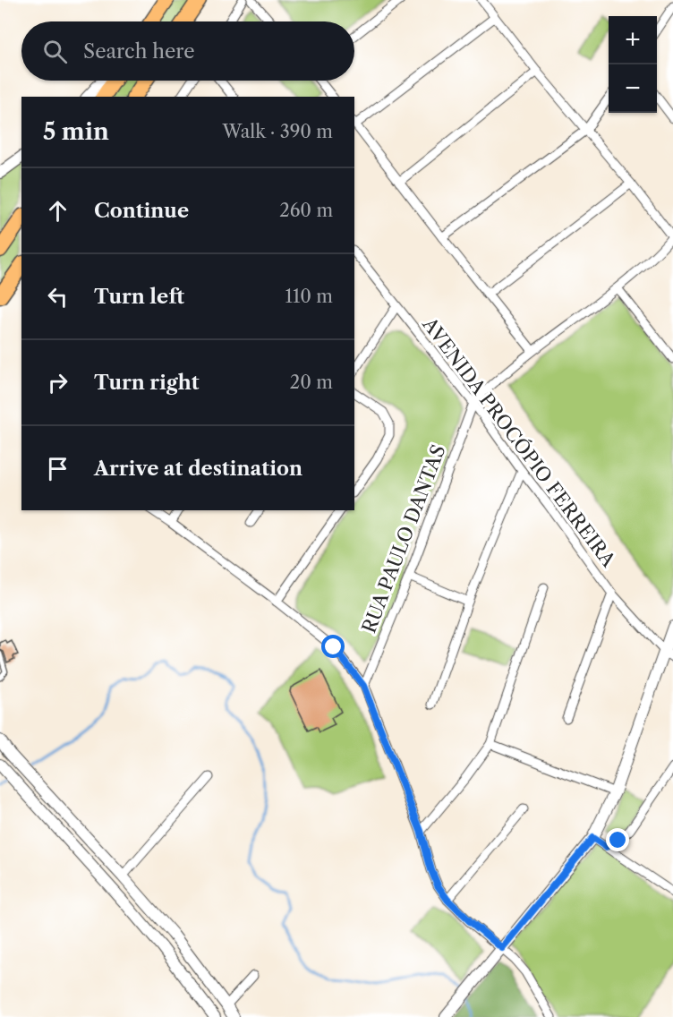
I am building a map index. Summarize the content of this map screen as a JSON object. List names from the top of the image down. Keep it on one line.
{"streets":{"street":["AVENIDA PROCÓPIO FERREIRA","RUA PAULO DANTAS"]},"crossings":[["AVENIDA PROCÓPIO FERREIRA","RUA PAULO DANTAS"]],"page":{"map_buttons":["+","−"],"search":"Search here","heading":["5 min","Walk · 390 m"],"list":[["Continue","260 m"],["Turn left","110 m"],["Turn right","20 m"],"Arrive at destination"]}}
